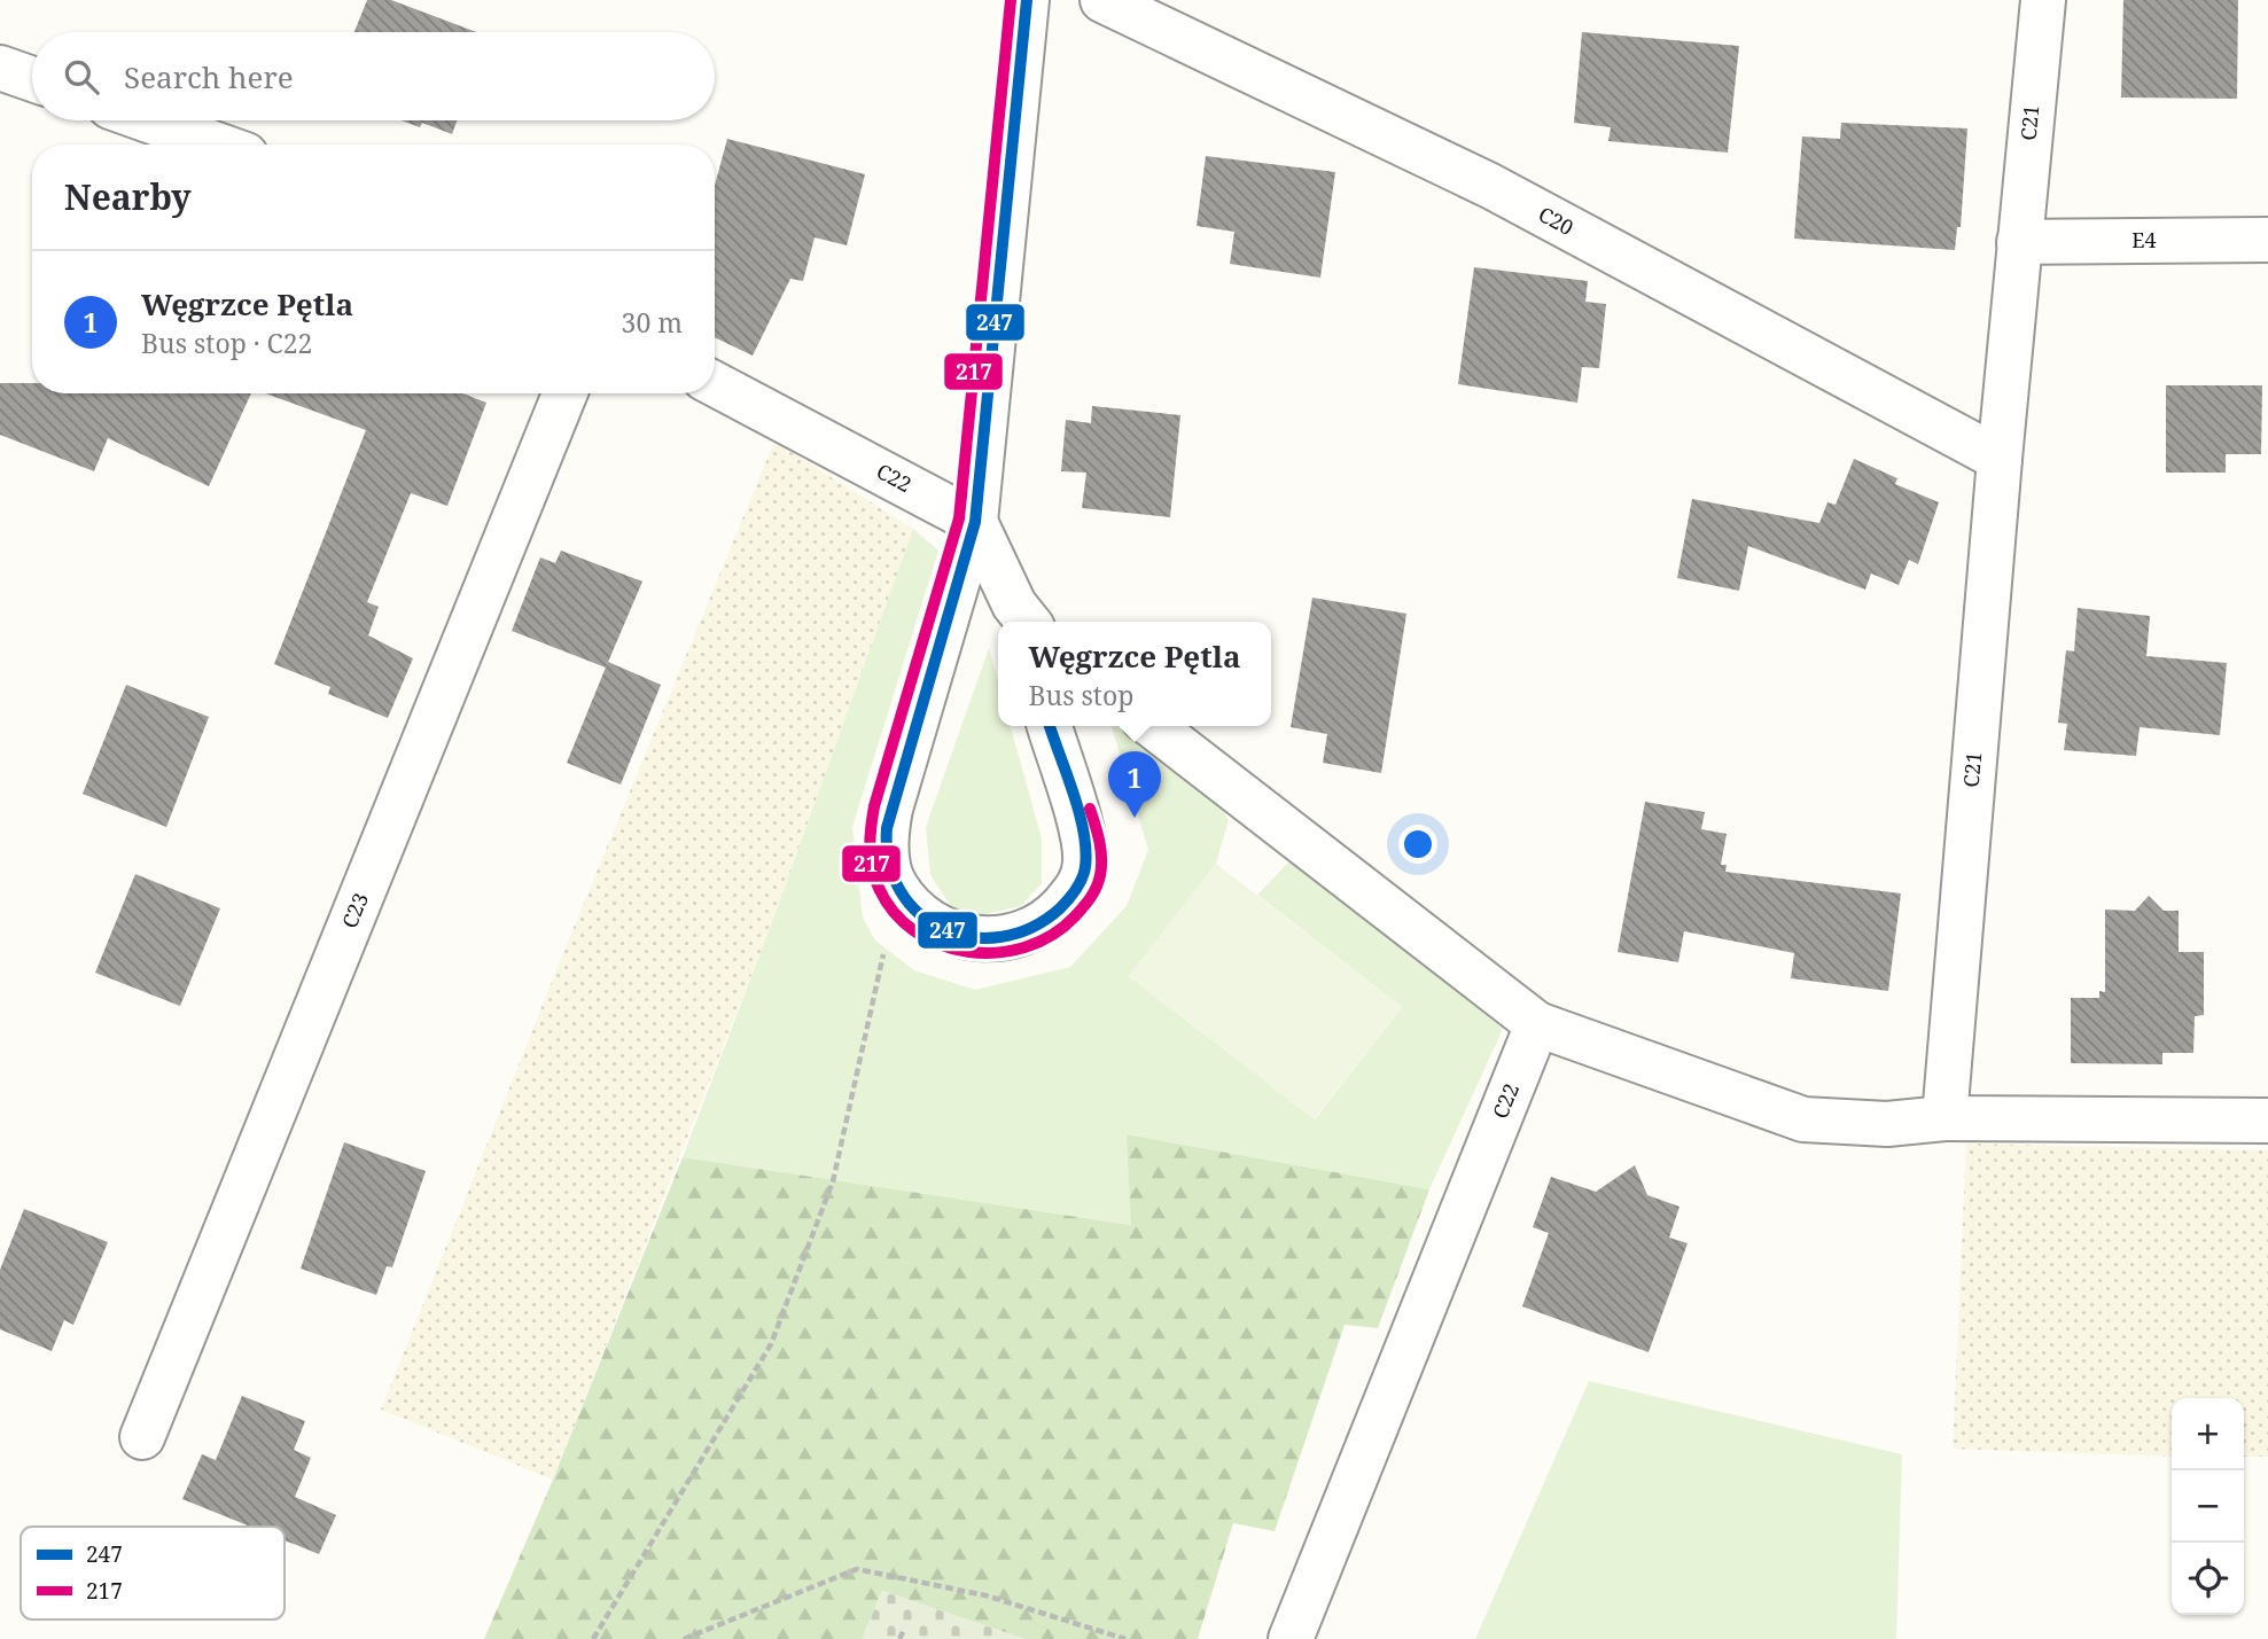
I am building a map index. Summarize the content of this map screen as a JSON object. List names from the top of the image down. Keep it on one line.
{"streets":{"street":["C21","C20","E4","C22","C23"]},"crossings":[["C21","C20"],["C21","E4"]],"lines":["transit line 247","transit line 217"],"legend":["247","217"],"page":{"search":"Search here","heading":"Nearby","list":[{"mark":"1","name":"Węgrzce Pętla","note":"Bus stop · C22","value":"30 m"}],"popup":["Węgrzce Pętla","Bus stop"],"pins":"1","map_buttons":["+","−"]}}
